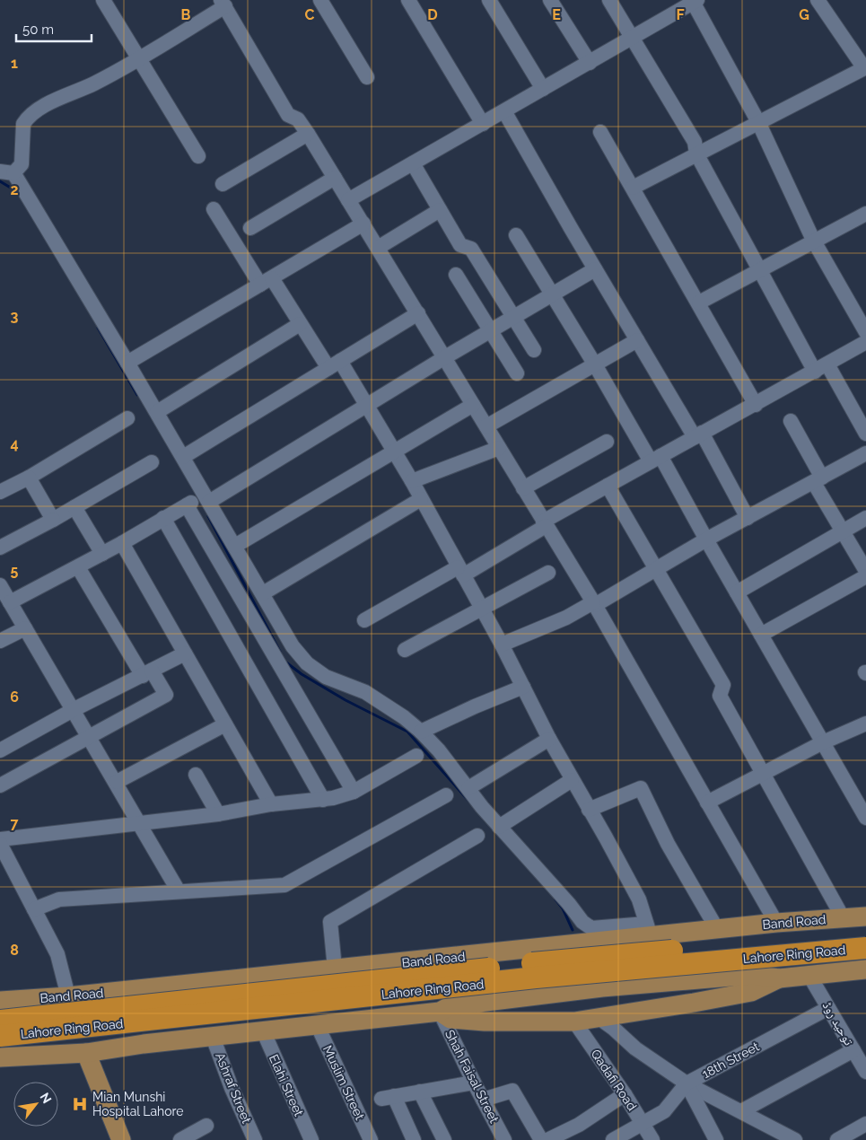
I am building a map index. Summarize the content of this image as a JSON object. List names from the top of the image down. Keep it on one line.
{"streets":{"highway":["Lahore Ring Road"],"main road":["Band Road"],"street":["توحید روڈ","18th Street","Shah Faisal Street","Qadafi Road","Muslim Street","Elahi Street","Ashraf Street"]},"crossings":[["توحید روڈ","18th Street"],["18th Street","Qadafi Road"]],"places":{"hospital":["Mian Munshi Hospital Lahore"]},"scale_bar":"50 m","north":"top right","grid":{"columns":["B","C","D","E","F","G"],"rows":["1","2","3","4","5","6","7","8"]}}
